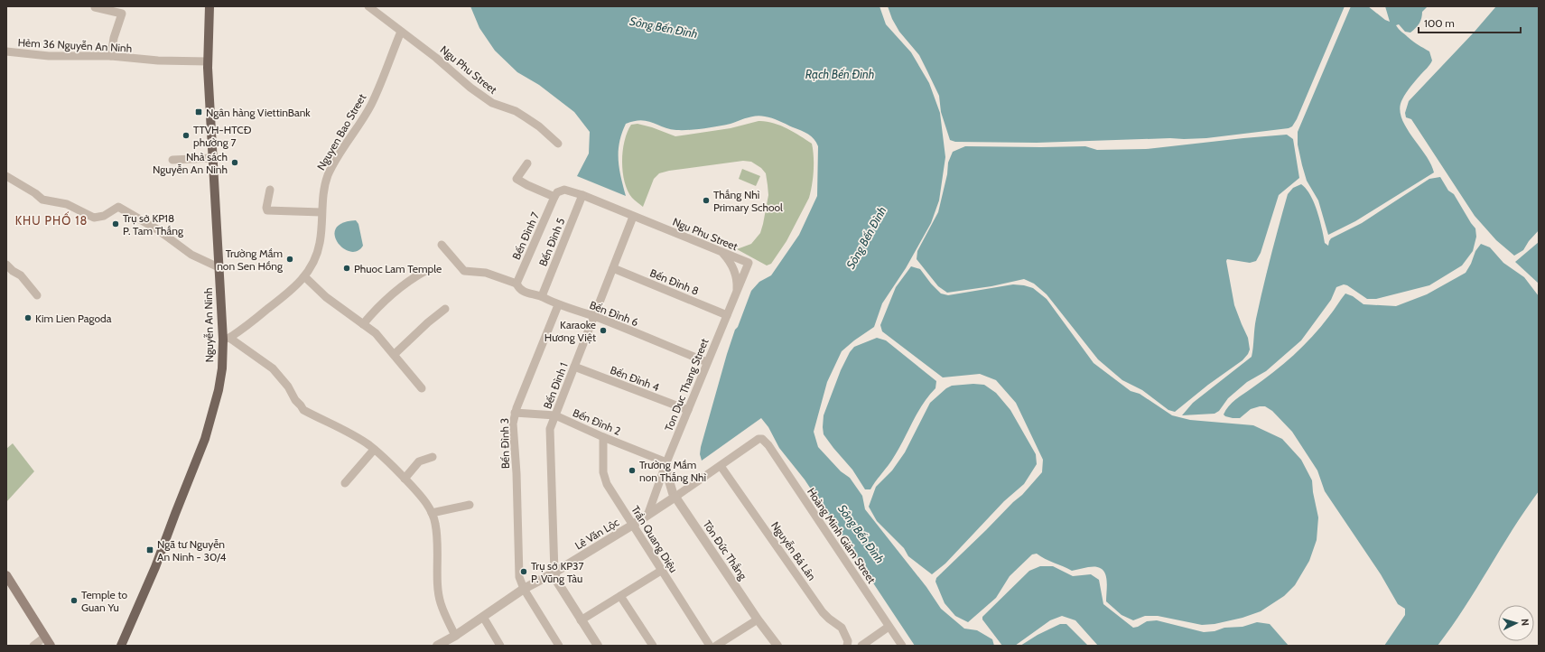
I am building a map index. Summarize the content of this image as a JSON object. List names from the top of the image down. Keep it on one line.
{"streets":{"main road":["Nguyễn An Ninh"],"street":["Hẻm 36 Nguyễn An Ninh","Ngu Phu Street","Nguyen Bao Street","Bến Đình 7","Bến Đình 5","Bến Đình 8","Bến Đình 6","Bến Đình 4","Ton Duc Thang Street","Bến Đình 1","Bến Đình 2","Bến Đình 3","Lê Văn Lộc","Hoàng Minh Giám Street","Trần Quang Diệu","Tôn Đức Thắng","Nguyễn Bá Lân"]},"crossings":[["Hẻm 36 Nguyễn An Ninh","Nguyễn An Ninh"],["Ngu Phu Street","Nguyen Bao Street"],["Ngu Phu Street","Bến Đình 7"],["Ngu Phu Street","Bến Đình 5"],["Ngu Phu Street","Ton Duc Thang Street"],["Ngu Phu Street","Bến Đình 1"],["Nguyen Bao Street","Nguyễn An Ninh"],["Bến Đình 7","Bến Đình 6"],["Bến Đình 5","Bến Đình 6"],["Bến Đình 8","Ton Duc Thang Street"],["Bến Đình 8","Bến Đình 1"],["Bến Đình 6","Ton Duc Thang Street"],["Bến Đình 6","Bến Đình 1"],["Bến Đình 6","Bến Đình 3"],["Bến Đình 4","Ton Duc Thang Street"],["Bến Đình 4","Bến Đình 1"],["Ton Duc Thang Street","Bến Đình 2"],["Ton Duc Thang Street","Lê Văn Lộc"],["Ton Duc Thang Street","Tôn Đức Thắng"],["Bến Đình 1","Bến Đình 2"],["Bến Đình 1","Lê Văn Lộc"],["Bến Đình 2","Bến Đình 3"],["Bến Đình 2","Trần Quang Diệu"],["Bến Đình 2","Tôn Đức Thắng"],["Bến Đình 3","Lê Văn Lộc"],["Lê Văn Lộc","Trần Quang Diệu"],["Lê Văn Lộc","Tôn Đức Thắng"],["Hoàng Minh Giám Street","Nguyễn Bá Lân"]],"districts":["KHU PHỐ 18"],"water":["Sông Bến Đình","Rạch Bến Đình"],"places":{"transit":["Ngân hàng ViettinBank","Ngã tư Nguyễn An Ninh - 30/4"],"other":["TTVH-HTCĐ phường 7","Nhà sách Nguyễn An Ninh","Thắng Nhì Primary School","Trụ sở KP18 P. Tam Thắng","Trường Mầm non Sen Hồng","Phuoc Lam Temple","Kim Lien Pagoda","Karaoke Hương Việt","Trường Mầm non Thắng Nhì","Trụ sở KP37 P. Vũng Tàu","Temple to Guan Yu"]},"scale_bar":"100 m","north":"right"}
